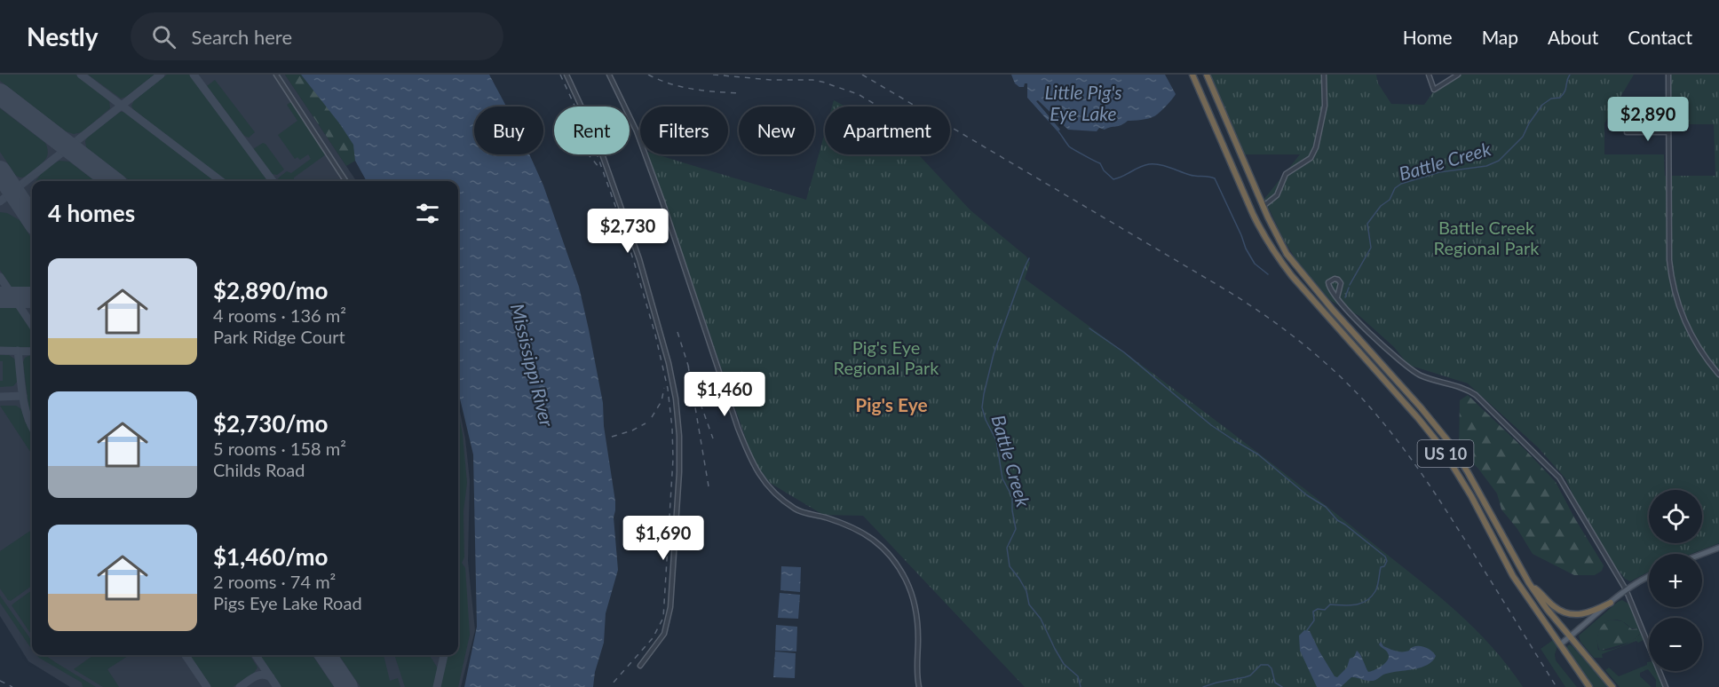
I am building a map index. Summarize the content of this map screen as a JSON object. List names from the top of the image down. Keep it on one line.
{"streets":{"highway":["US 10"]},"districts":["Pig's Eye"],"water":["Little Pig's Eye Lake","Battle Creek","Mississippi River"],"parks":["Battle Creek Regional Park","Pig's Eye Regional Park"],"page":{"header":"Nestly","search":"Search here","nav":["Home","Map","About","Contact"],"price":["$2,890","$2,730","$1,460","$1,690"],"chip":["Buy","Rent","Filters","New","Apartment"],"heading":"4 homes","list":[{"name":"$2,890/mo","note":"4 rooms · 136 m² · Park Ridge Court"},{"name":"$2,730/mo","note":"5 rooms · 158 m² · Childs Road"},{"name":"$1,460/mo","note":"2 rooms · 74 m² · Pigs Eye Lake Road"}],"map_buttons":["+","−"]}}
